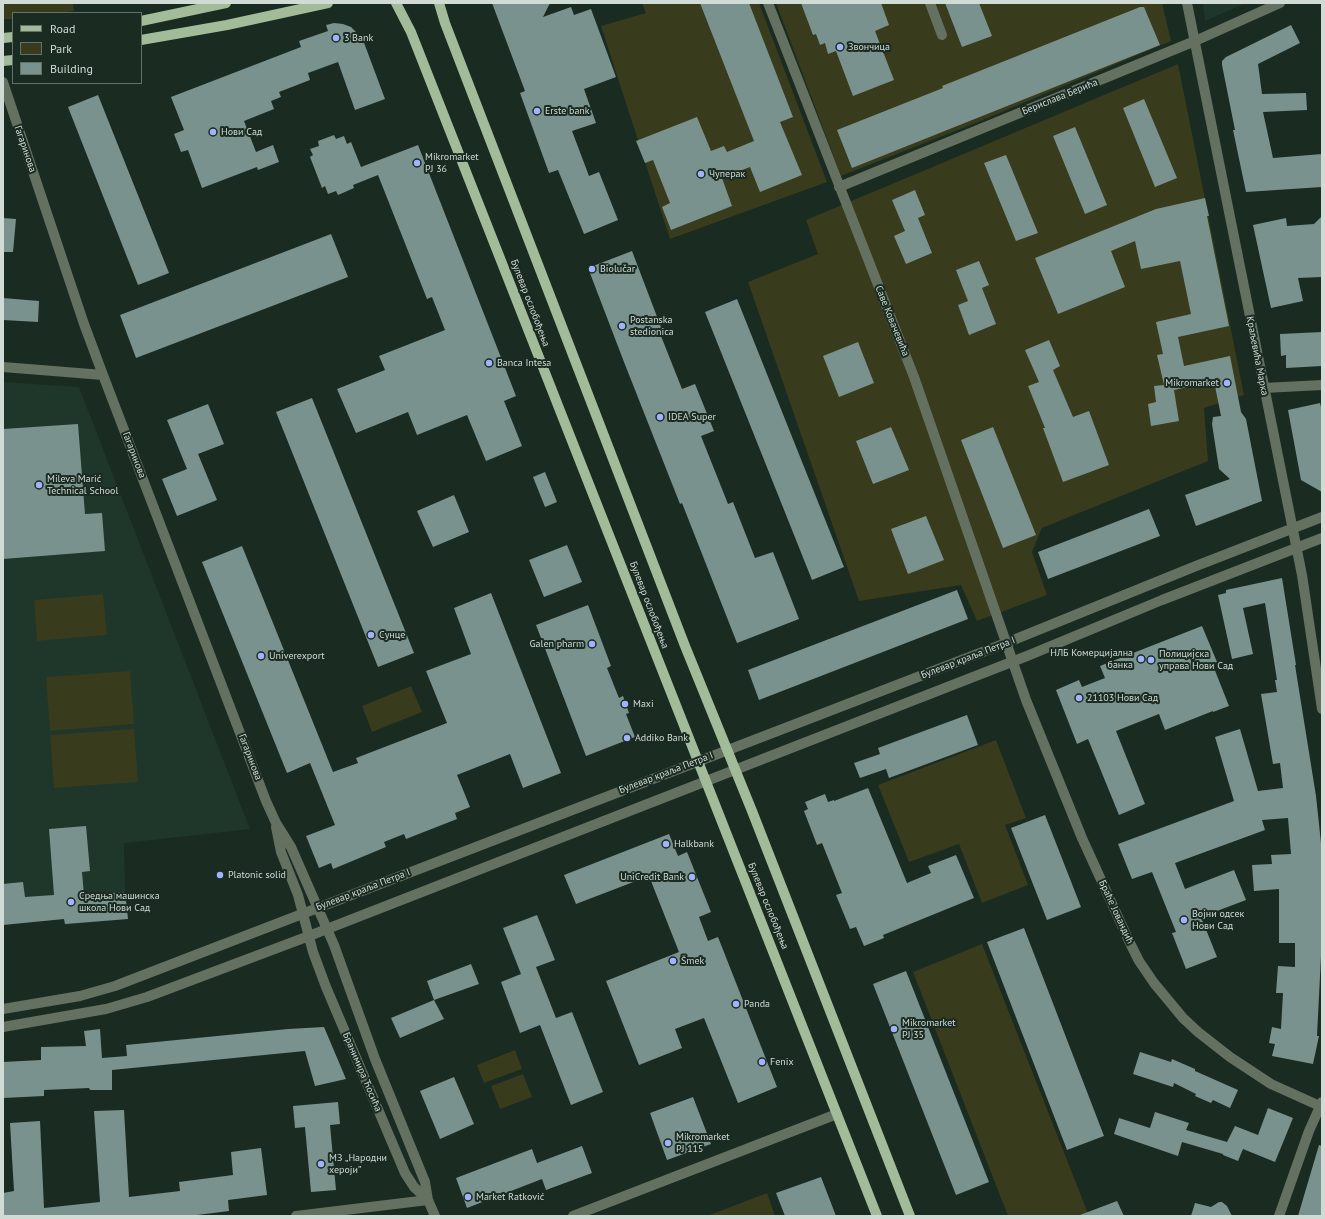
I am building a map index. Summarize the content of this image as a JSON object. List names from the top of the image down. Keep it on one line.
{"streets":{"main road":["Булевар ослобођења"],"street":["Берислава Берића","Гагаринова","Саве Ковачевића","Краљевића Марка","Булевар краља Петра I","Браће Јовандић","Бранимира Ћосића"]},"crossings":[["Берислава Берића","Саве Ковачевића"],["Берислава Берића","Краљевића Марка"],["Гагаринова","Булевар краља Петра I"],["Гагаринова","Бранимира Ћосића"],["Булевар ослобођења","Булевар краља Петра I"],["Саве Ковачевића","Булевар краља Петра I"],["Саве Ковачевића","Браће Јовандић"],["Краљевића Марка","Булевар краља Петра I"],["Булевар краља Петра I","Браће Јовандић"],["Булевар краља Петра I","Бранимира Ћосића"]],"places":["3 Bank","Звончица","Erste bank","Нови Сад","Mikromarket PJ 36","Чуперак","Biolučar","Postanska stedionica","Banca Intesa","Mikromarket","IDEA Super","Mileva Marić Technical School","Сунце","Galen pharm","Univerexport","НЛБ Комерцијална банка","Полицијска управа Нови Сад","21103 Нови Сад","Maxi","Addiko Bank","Halkbank","Platonic solid","UniCredit Bank","Средња машинска школа Нови Сад","Војни одсек Нови Сад","Šmek","Panda","Mikromarket PJ 35","Fenix","Mikromarket PJ 115","МЗ „Народни хероји”","Market Ratković"],"legend":["Road","Park","Building"]}
